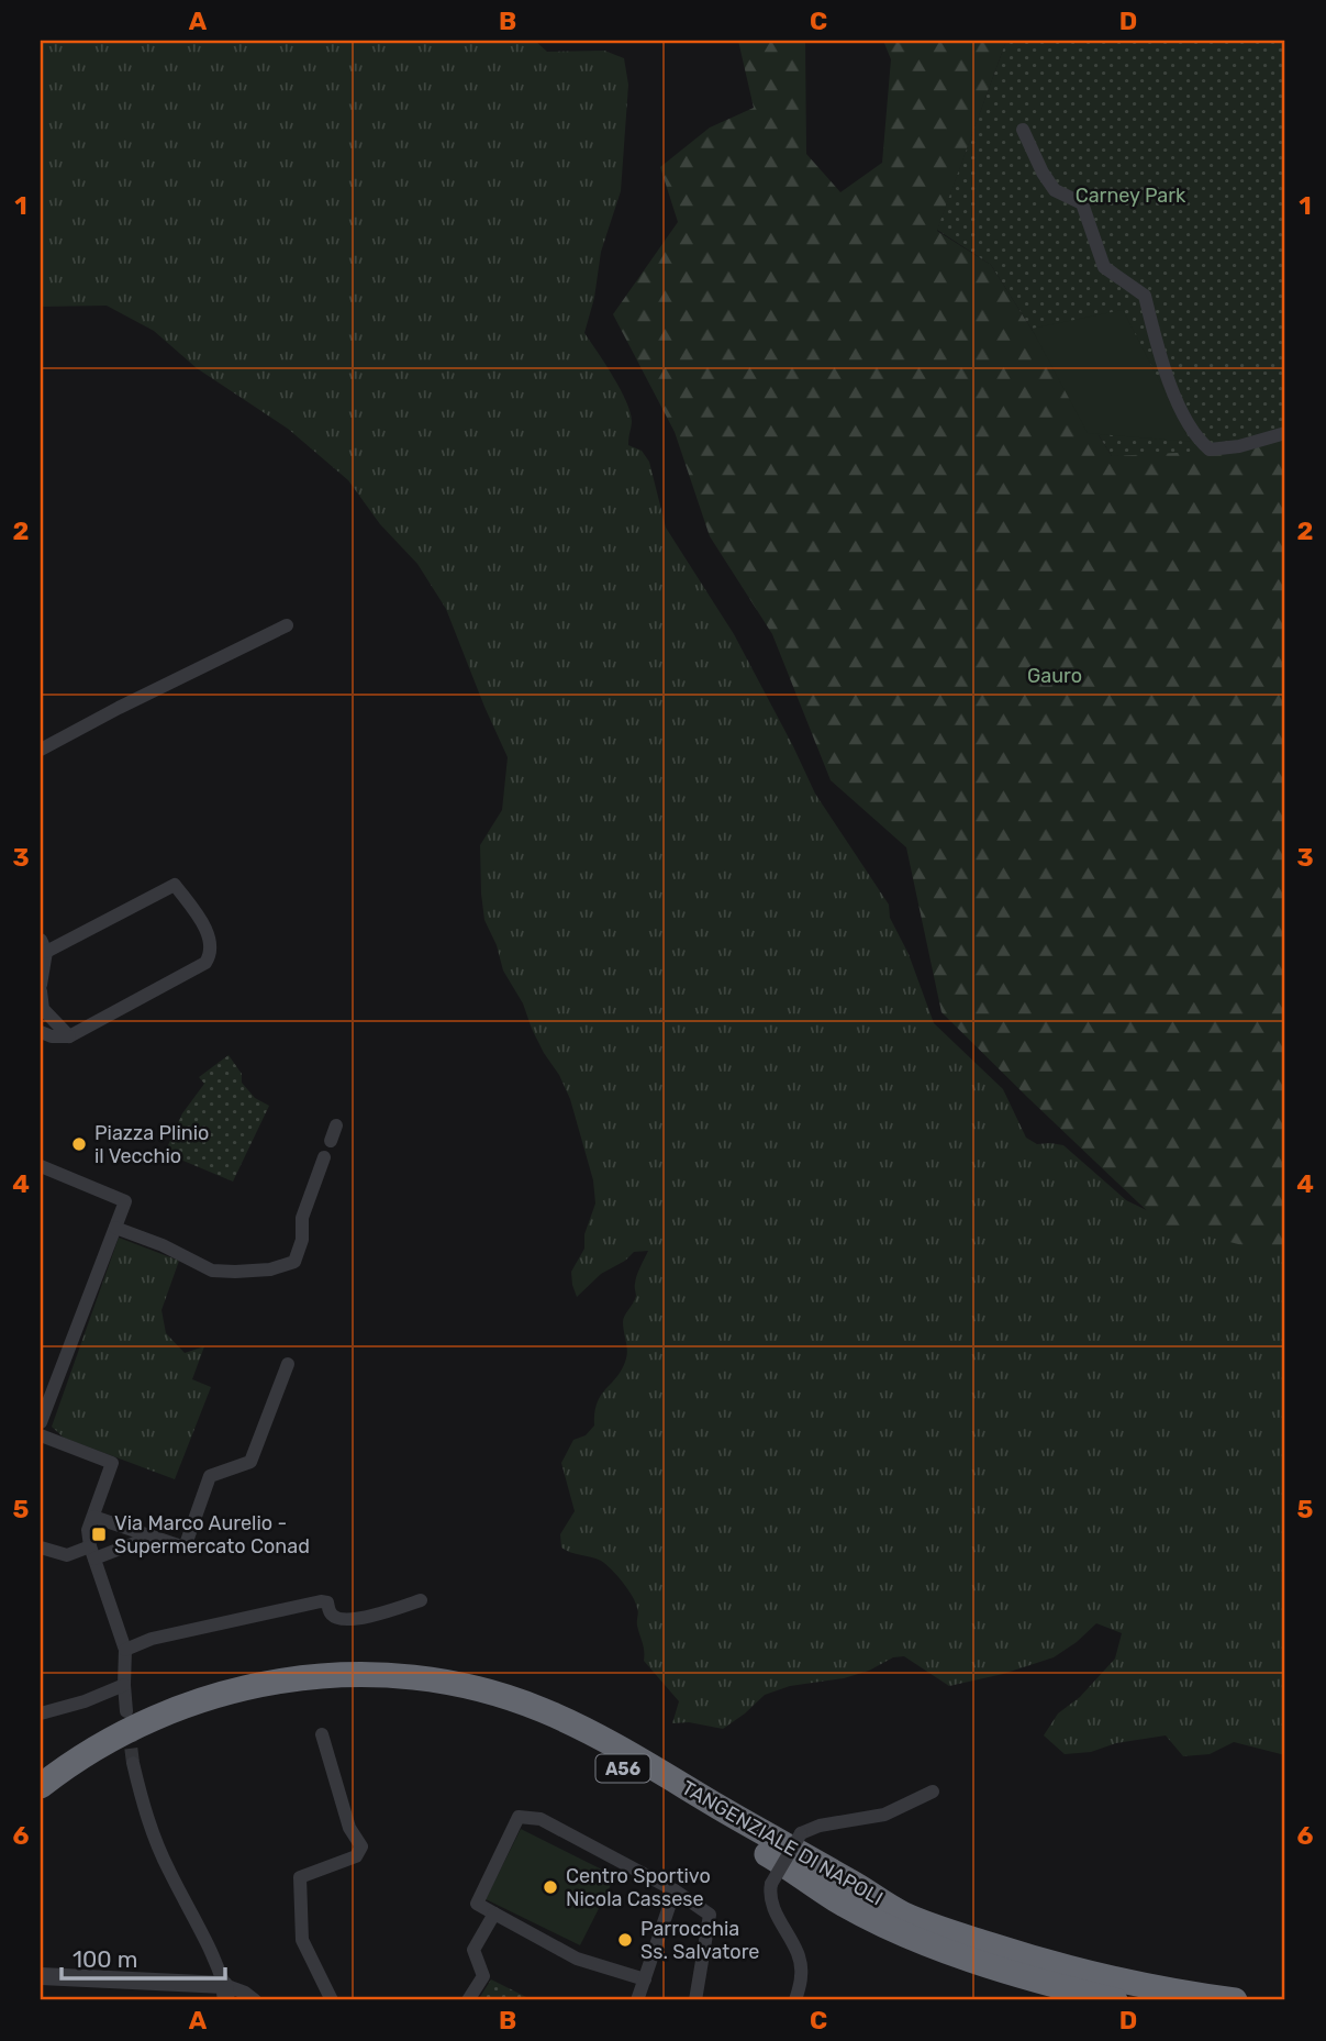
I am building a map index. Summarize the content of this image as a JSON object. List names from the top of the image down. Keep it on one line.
{"streets":{"highway":["A56","TANGENZIALE DI NAPOLI"]},"parks":["Carney Park","Gauro"],"places":{"other":["Piazza Plinio il Vecchio","Centro Sportivo Nicola Cassese","Parrocchia Ss. Salvatore"],"transit":["Via Marco Aurelio - Supermercato Conad"]},"scale_bar":"100 m","grid":{"columns":["A","B","C","D"],"rows":["1","2","3","4","5","6"]}}
